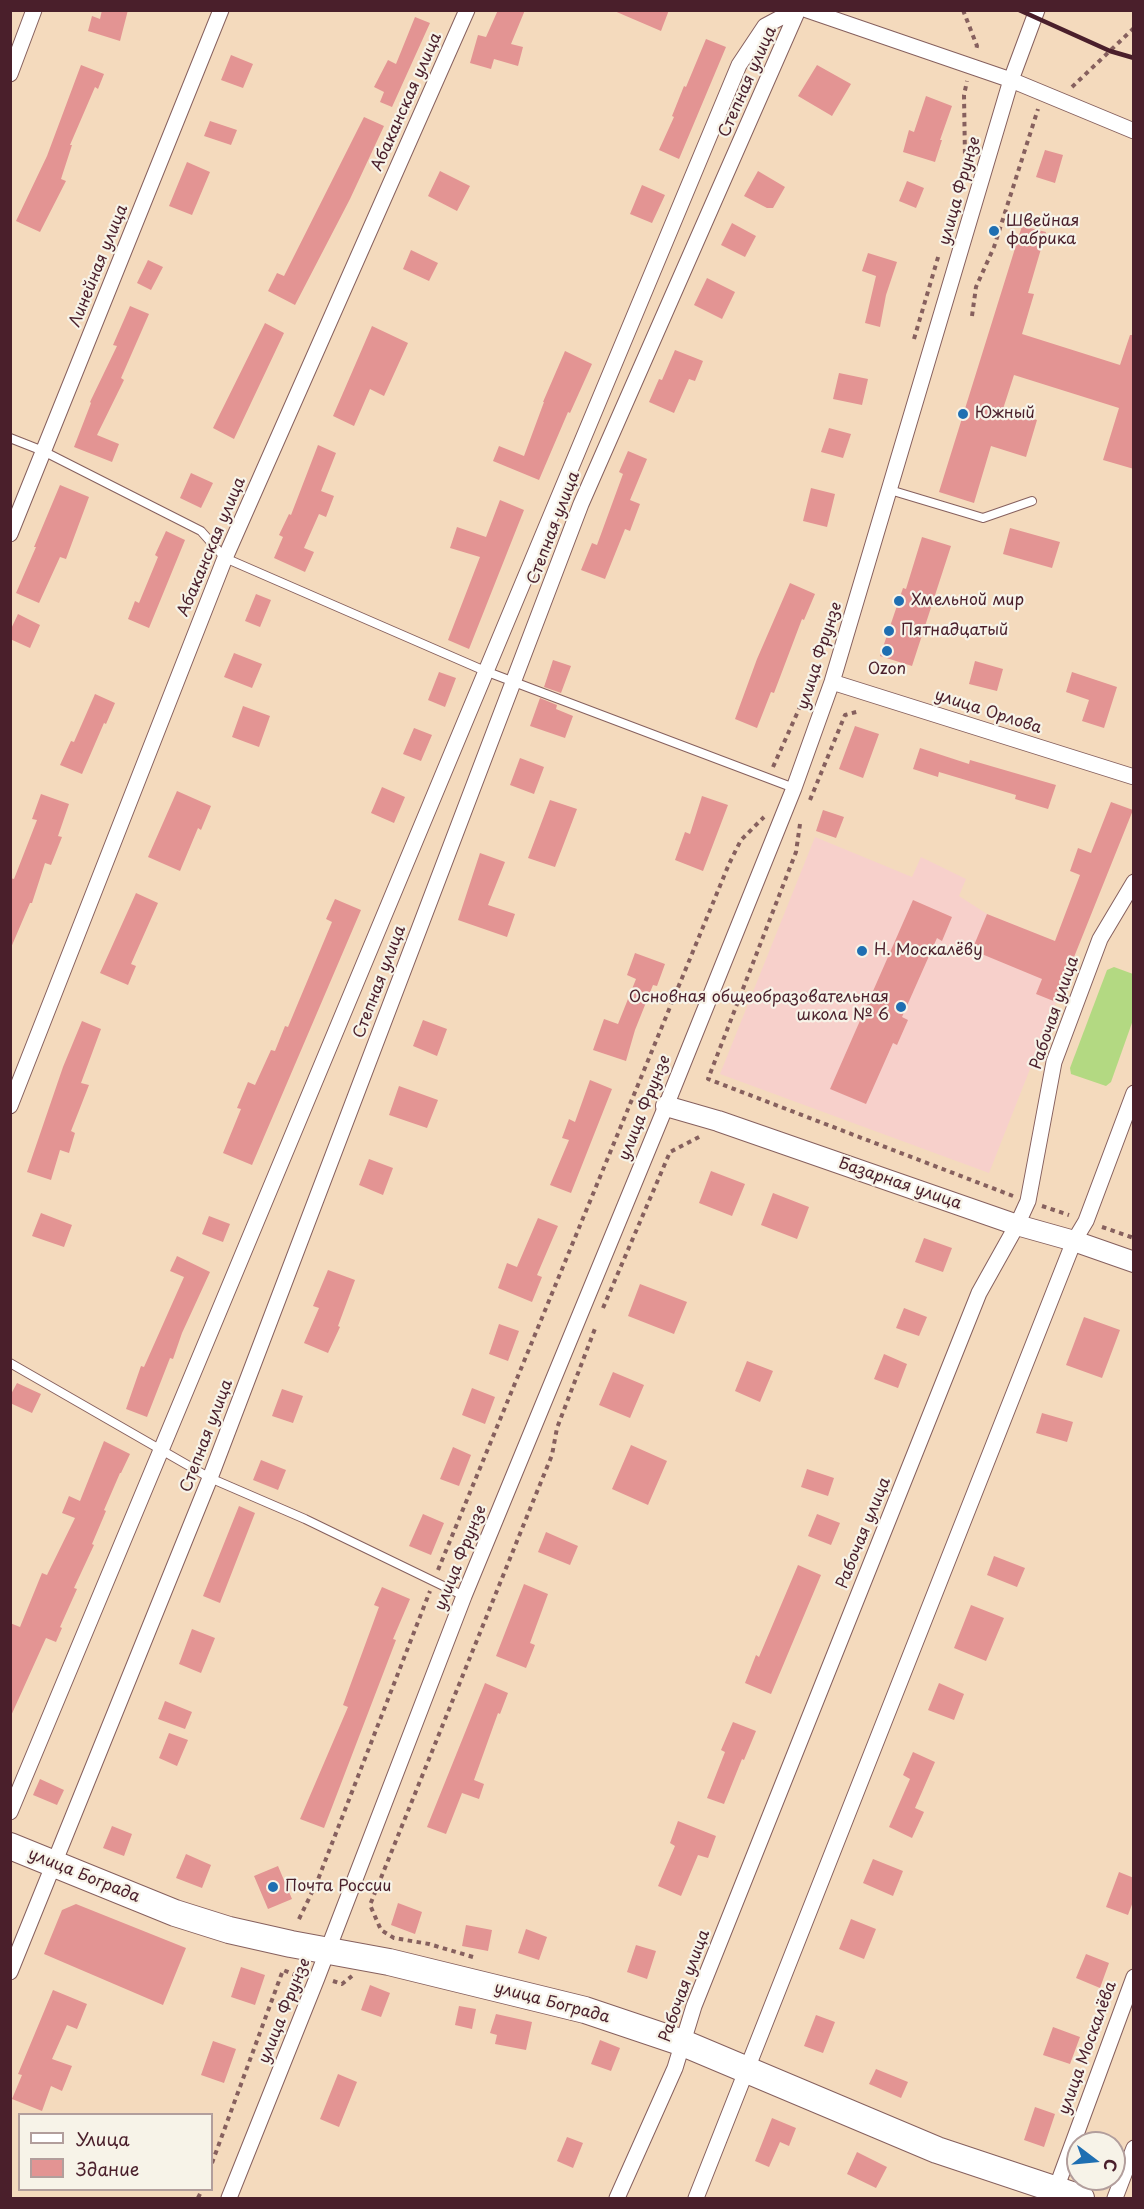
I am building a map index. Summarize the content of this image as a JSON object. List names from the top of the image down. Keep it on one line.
{"streets":{"main road":["улица Бограда"],"street":["Степная улица","Абаканская улица","улица Фрунзе","Линейная улица","улица Орлова","Рабочая улица","Базарная улица","улица Москалёва"]},"crossings":[["Степная улица","улица Бограда"],["улица Фрунзе","улица Орлова"],["улица Фрунзе","Базарная улица"],["улица Фрунзе","улица Бограда"],["Рабочая улица","Базарная улица"],["Рабочая улица","улица Бограда"],["улица Бограда","улица Москалёва"]],"places":["Швейная фабрика","Южный","Хмельной мир","Пятнадцатый","Ozon","Н. Москалёву","Основная общеобразовательная школа № 6","Почта России"],"legend":["Улица","Здание"],"north":"right"}
